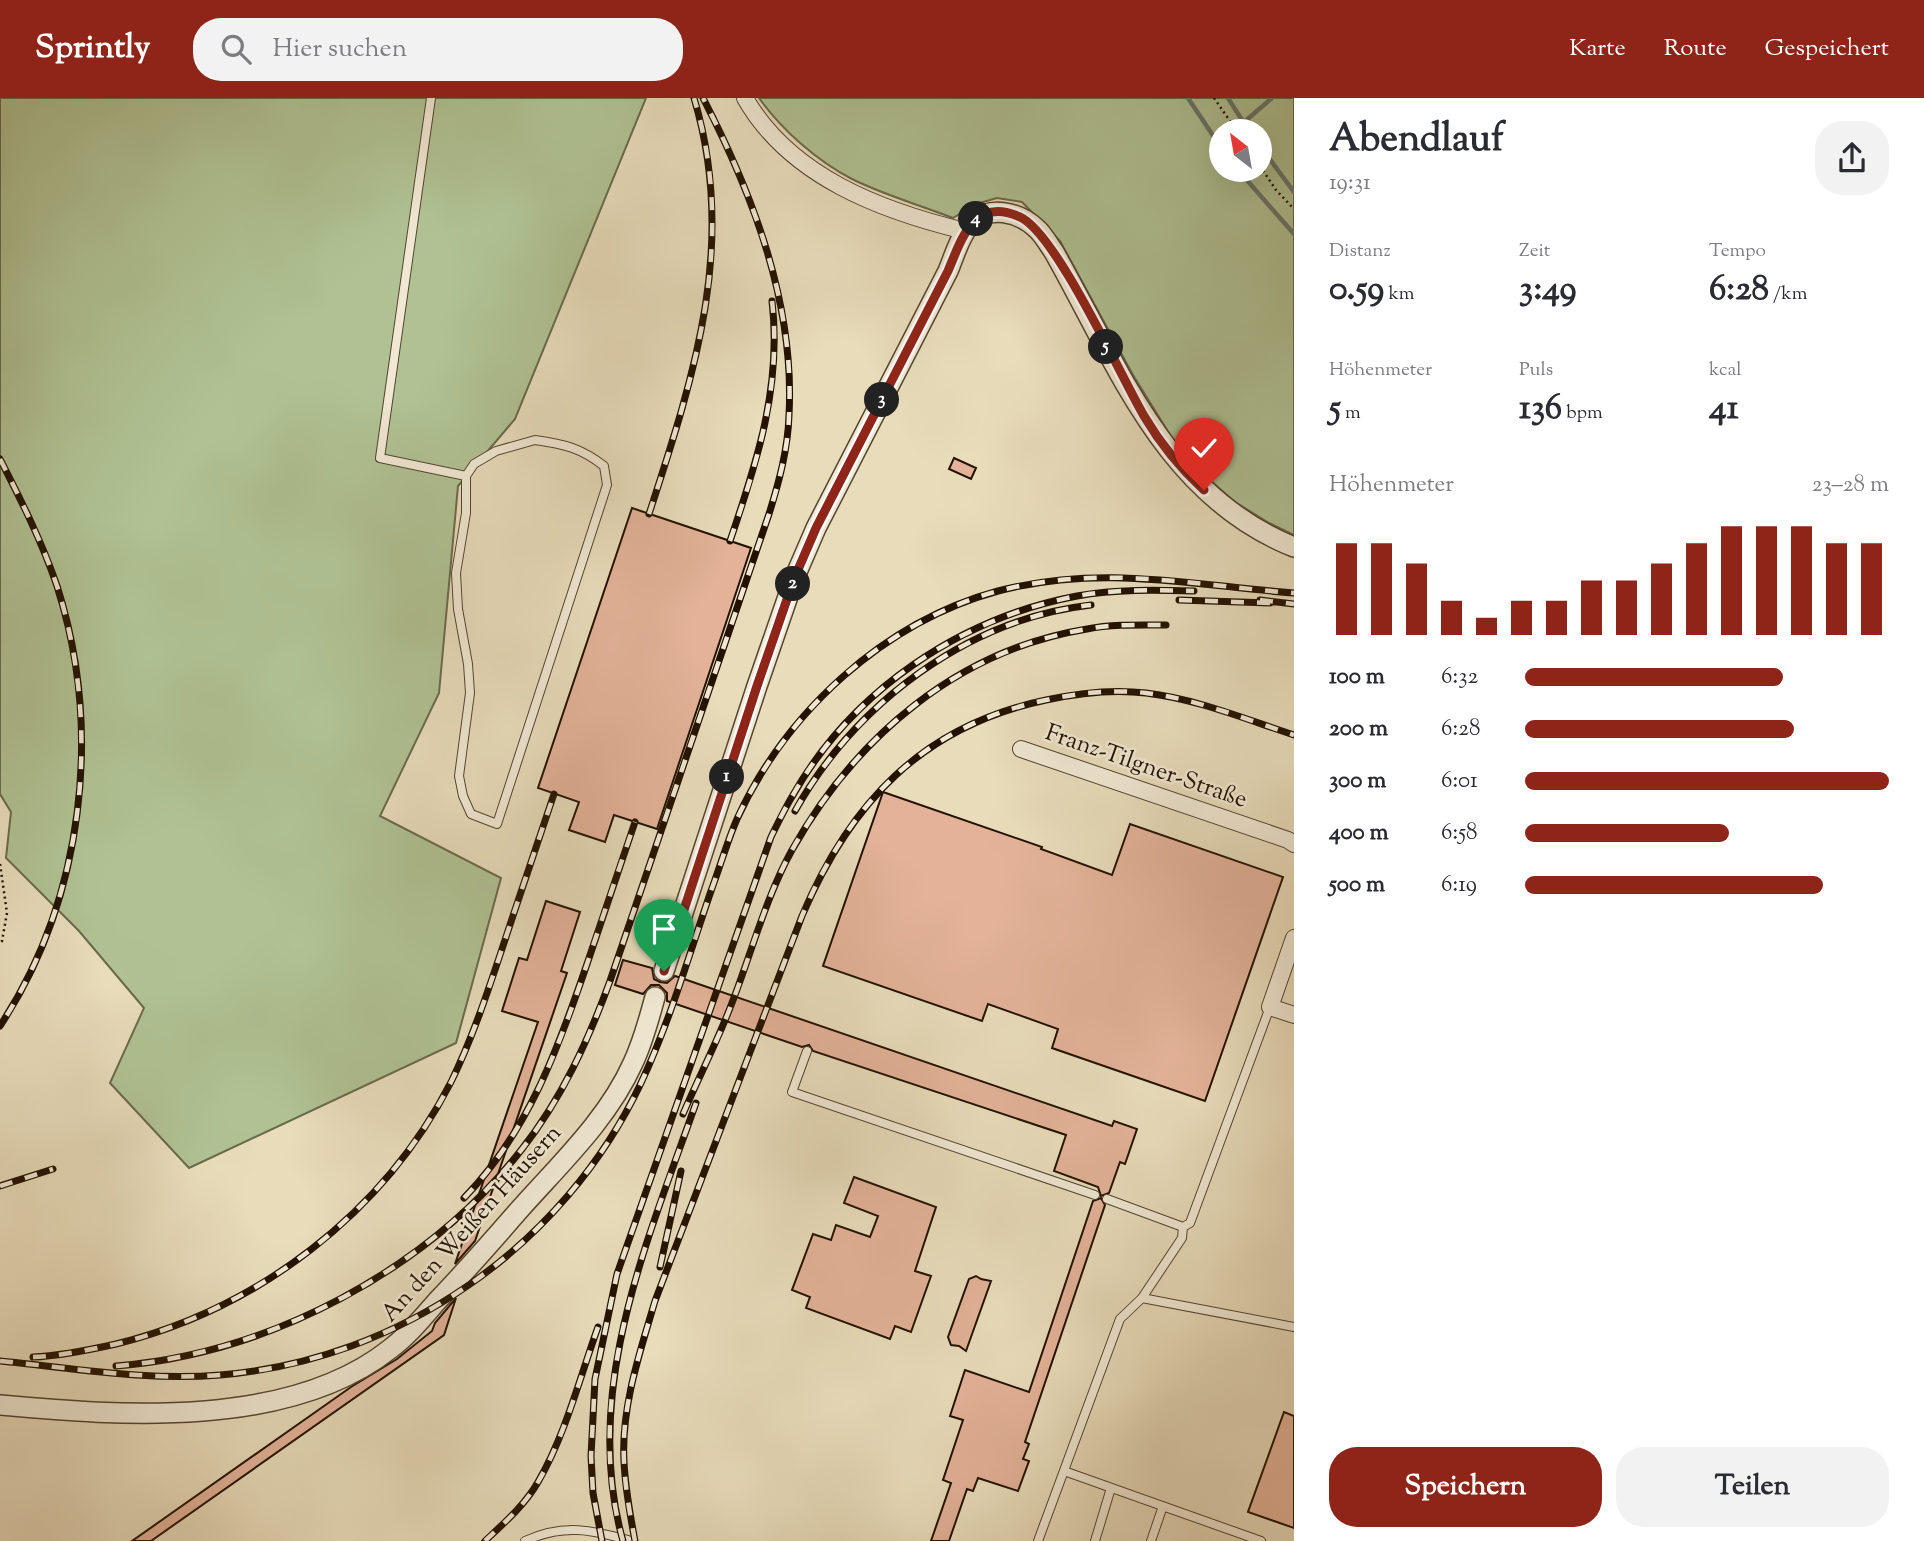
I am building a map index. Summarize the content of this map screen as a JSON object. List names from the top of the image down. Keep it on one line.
{"streets":{"street":["Franz-Tilgner-Straße","An den Weißen Häusern"]},"north":"top left","page":{"header":"Sprintly","search":"Hier suchen","nav":["Karte","Route","Gespeichert"],"heading":["Abendlauf","19:31"],"pins":["4","5","3","2","1"],"stats":[["Distanz","0.59 km"],["Zeit","3:49"],["Tempo","6:28 /km"],["Höhenmeter","5 m"],["Puls","136 bpm"],["kcal","41"]],"chart":["Höhenmeter","23–28 m"],"list":[{"name":"100 m","note":"6:32"},{"name":"200 m","note":"6:28"},{"name":"300 m","note":"6:01"},{"name":"400 m","note":"6:58"},{"name":"500 m","note":"6:19"}],"buttons":["Speichern","Teilen"]}}
